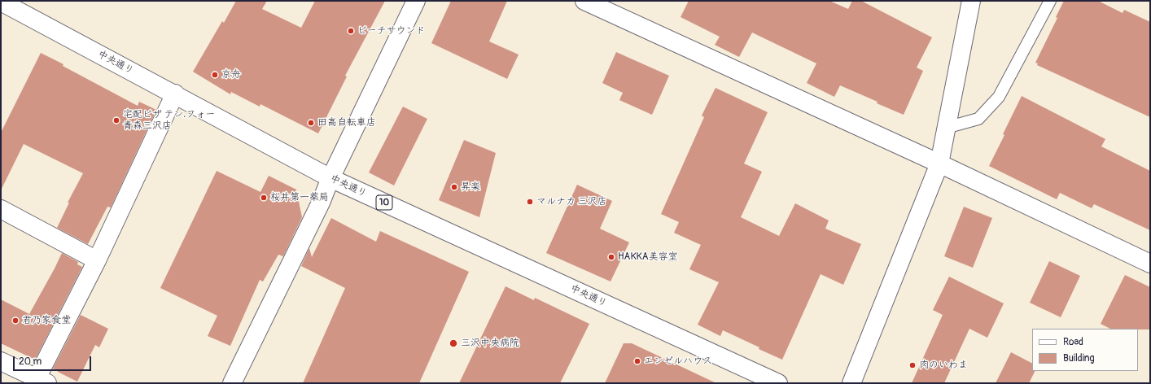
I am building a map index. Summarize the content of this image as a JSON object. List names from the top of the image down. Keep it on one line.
{"streets":{"street":["中央通り","10"]},"places":["ピーチサウンド","京舟","宅配ピザ テン.フォー 青森三沢店","田高自転車店","昇楽","桜井第一薬局","マルナカ 三沢店","HAKKA美容室","君乃家食堂","三沢中央病院","エンゼルハウス","肉のいわま"],"legend":["Road","Building"],"scale_bar":"20 m"}
